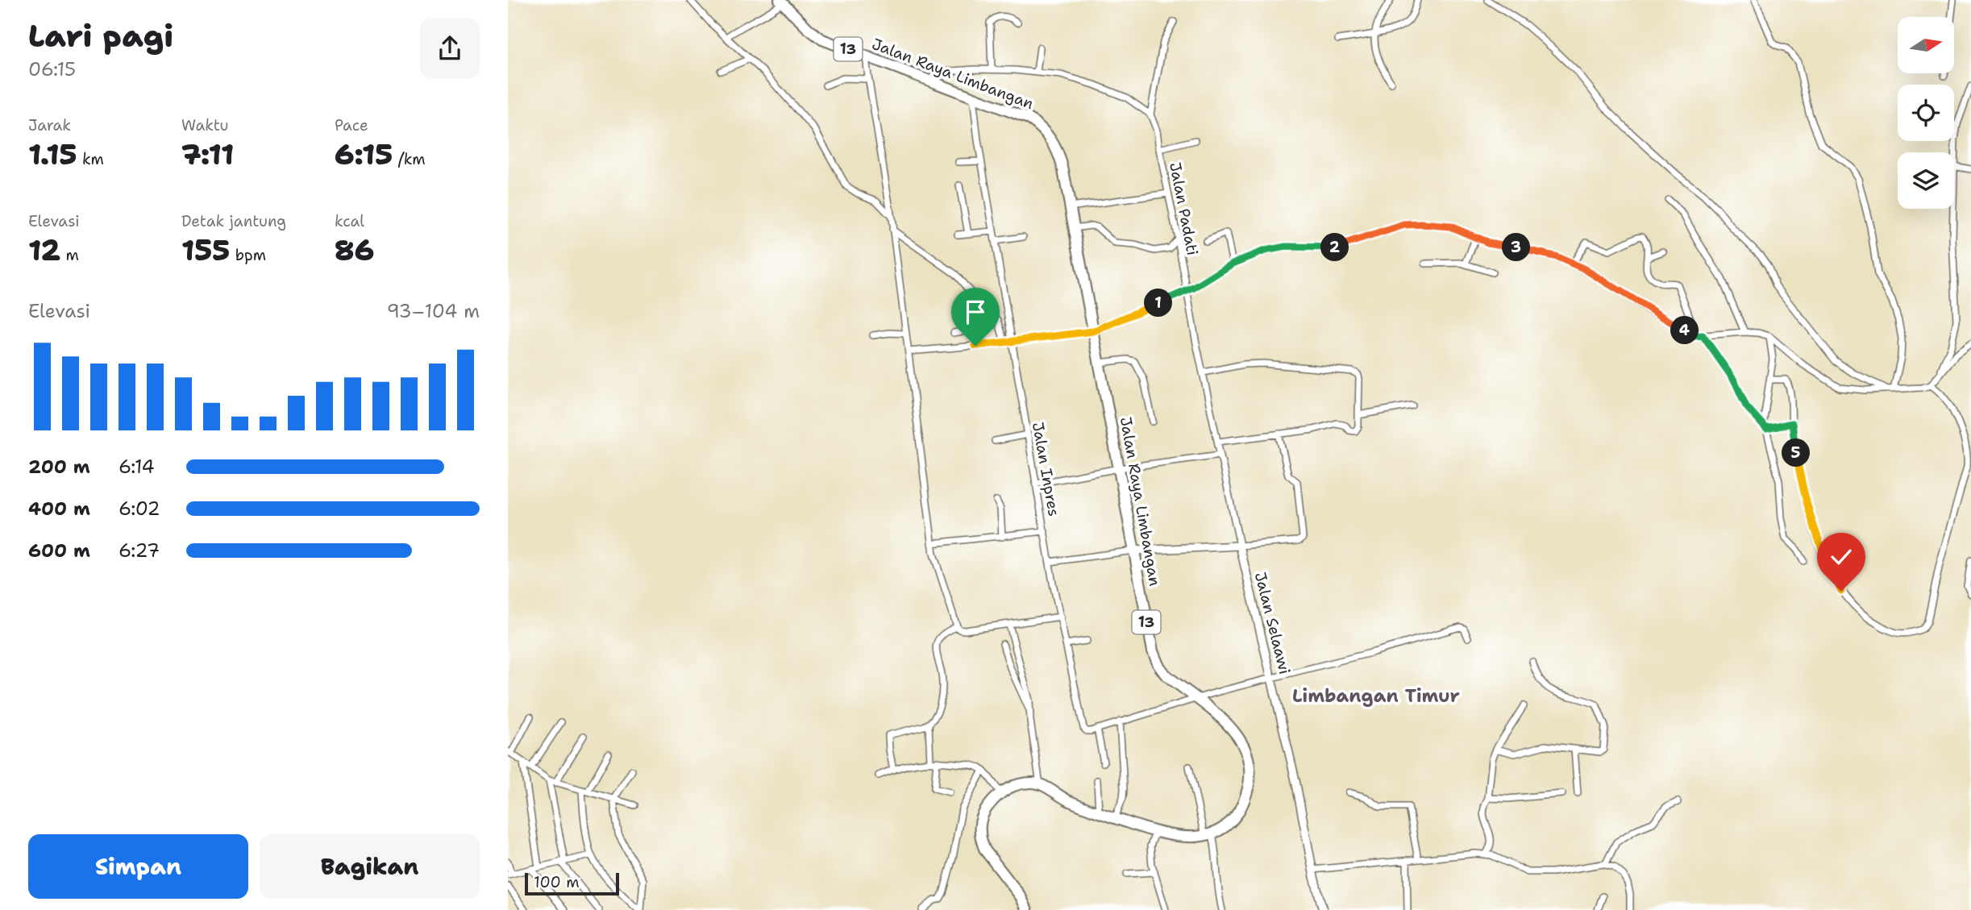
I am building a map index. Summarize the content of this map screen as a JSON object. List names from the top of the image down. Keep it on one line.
{"streets":{"highway":["13","Jalan Raya Limbangan"],"street":["Jalan Padati","Jalan Inpres","Jalan Selaawi"]},"crossings":[["Jalan Raya Limbangan","Jalan Inpres"],["Jalan Padati","Jalan Selaawi"]],"districts":["Limbangan Timur"],"scale_bar":"100 m","north":"right","page":{"heading":["Lari pagi","06:15"],"stats":[["Jarak","1.15 km"],["Waktu","7:11"],["Pace","6:15 /km"],["Elevasi","12 m"],["Detak jantung","155 bpm"],["kcal","86"]],"pins":["2","3","1","4","5"],"chart":["Elevasi","93–104 m"],"list":[{"name":"200 m","note":"6:14"},{"name":"400 m","note":"6:02"},{"name":"600 m","note":"6:27"}],"buttons":["Simpan","Bagikan"],"scale":"100 m"}}
